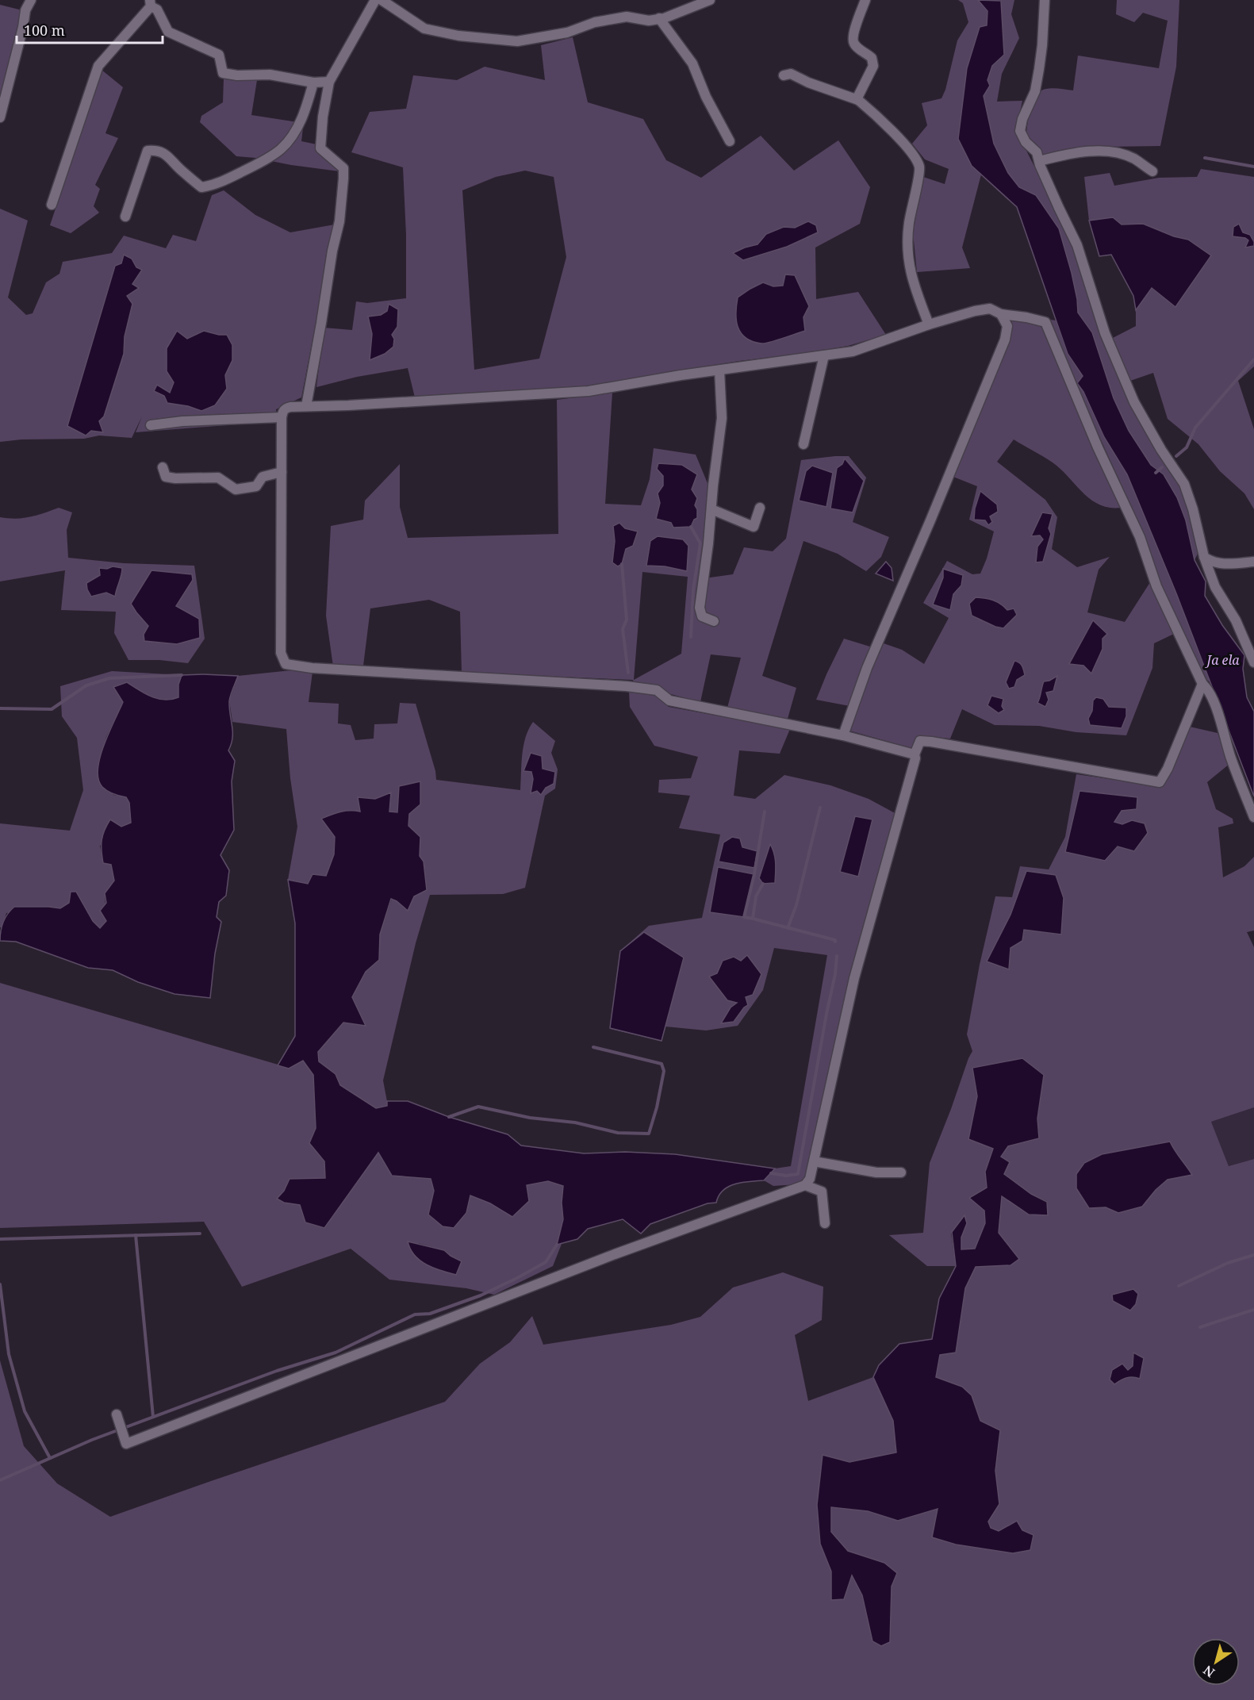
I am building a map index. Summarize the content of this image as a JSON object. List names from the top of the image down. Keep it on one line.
{"water":["Ja ela"],"scale_bar":"100 m","north":"bottom left"}
